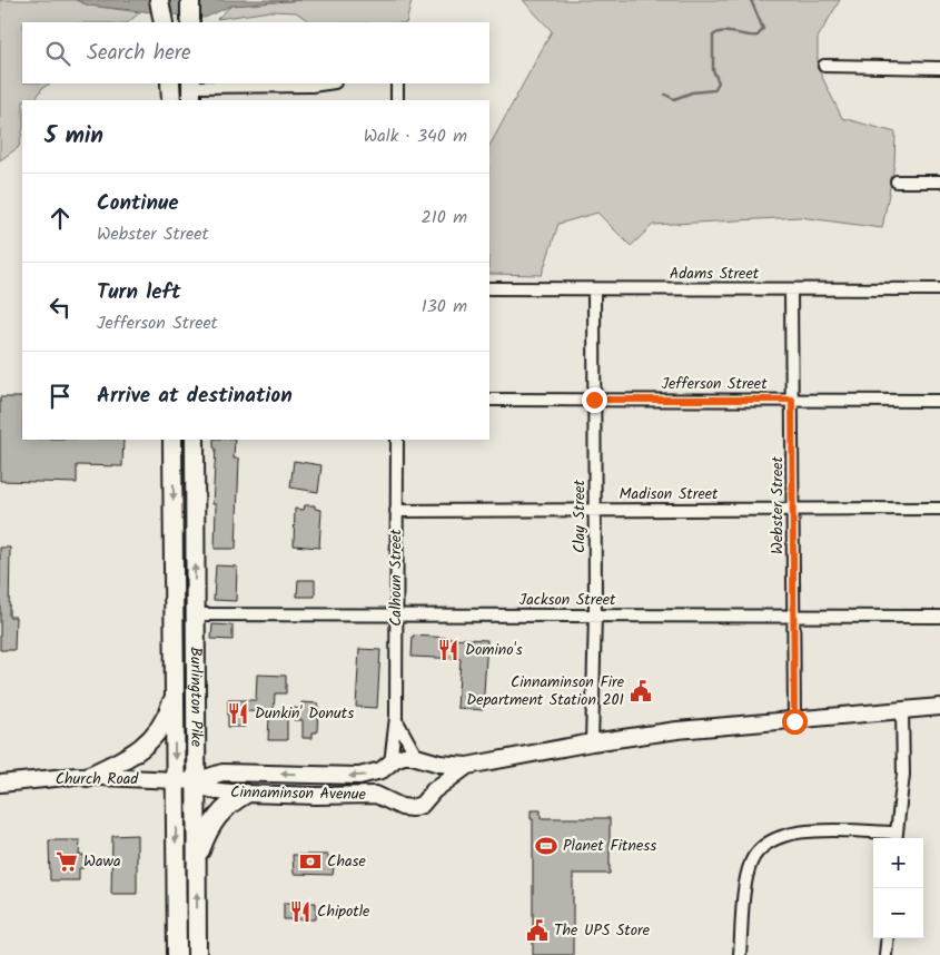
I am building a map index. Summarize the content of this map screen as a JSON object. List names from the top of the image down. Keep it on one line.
{"streets":{"highway":["Burlington Pike"],"main road":["Calhoun Street","Church Road","Cinnaminson Avenue"],"street":["Adams Street","Jefferson Street","Madison Street","Webster Street","Clay Street","Jackson Street"]},"crossings":[["Adams Street","Webster Street"],["Adams Street","Clay Street"],["Jefferson Street","Webster Street"],["Jefferson Street","Clay Street"],["Madison Street","Webster Street"],["Madison Street","Clay Street"],["Madison Street","Calhoun Street"],["Webster Street","Jackson Street"],["Webster Street","Cinnaminson Avenue"],["Clay Street","Jackson Street"],["Clay Street","Cinnaminson Avenue"],["Calhoun Street","Jackson Street"],["Calhoun Street","Cinnaminson Avenue"],["Jackson Street","Burlington Pike"],["Burlington Pike","Church Road"],["Burlington Pike","Cinnaminson Avenue"],["Church Road","Cinnaminson Avenue"]],"places":{"restaurant":["Domino's","Dunkin' Donuts","Chipotle"],"public building":["Cinnaminson Fire Department Station 201","The UPS Store"],"sports":["Planet Fitness"],"supermarket":["Wawa"],"bank":["Chase"]},"page":{"search":"Search here","heading":["5 min","Walk · 340 m"],"list":[["Continue","Webster Street","210 m"],["Turn left","Jefferson Street","130 m"],"Arrive at destination"],"map_buttons":["+","−"]}}
